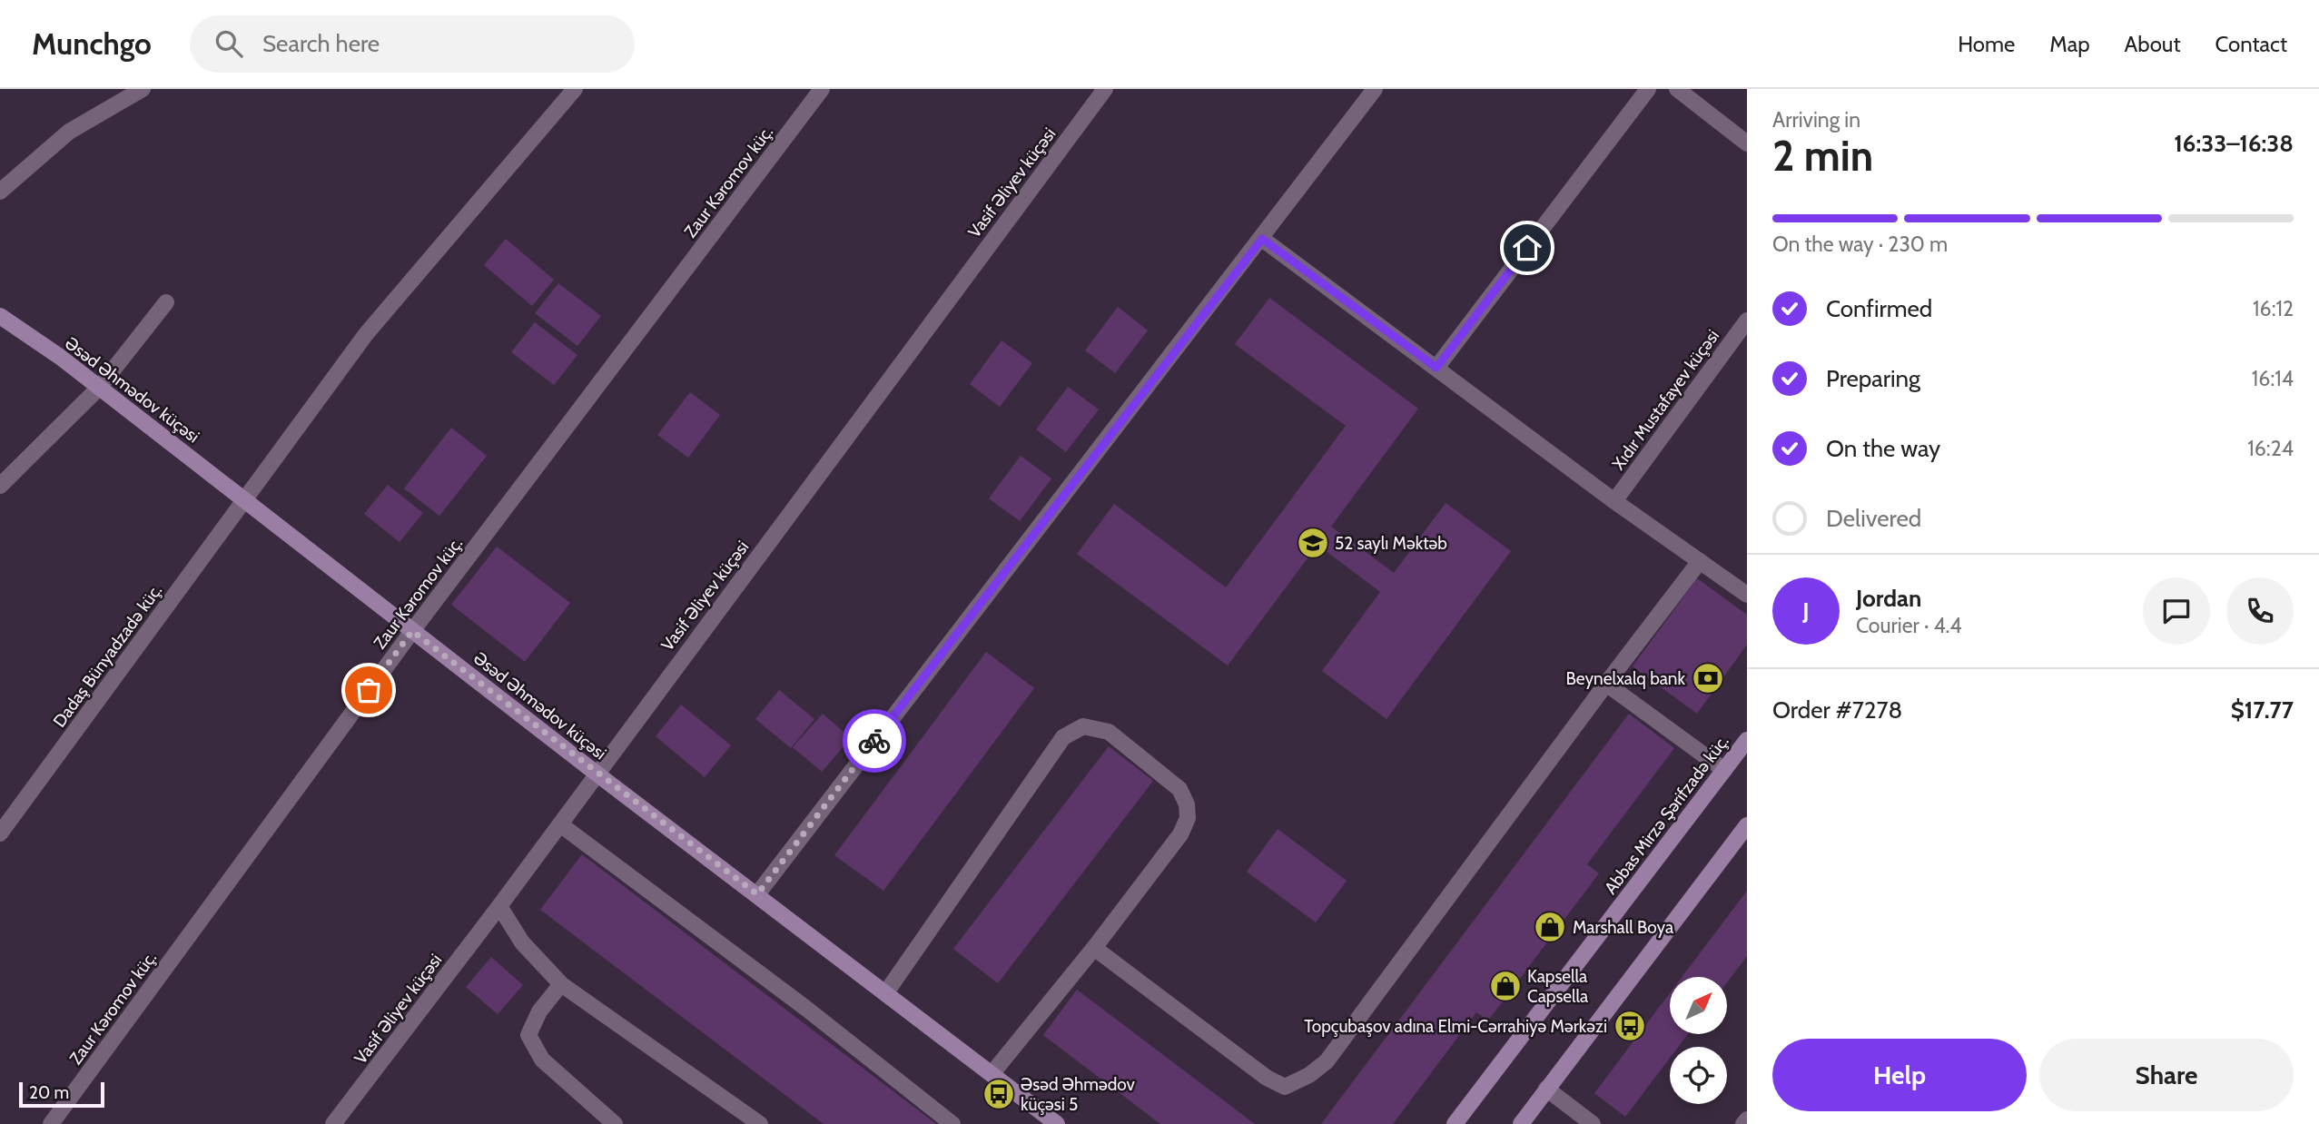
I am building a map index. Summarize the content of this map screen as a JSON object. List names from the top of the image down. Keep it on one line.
{"streets":{"street":["Zaur Kəromov küç.","Vasif Əliyev küçəsi","Əsəd Əhmədov küçəsi","Xıdır Mustafayev küçəsi","Dadaş Bünyadzadə küç.","Abbas Mirzə Şərifzadə küç."]},"crossings":[["Zaur Kəromov küç.","Əsəd Əhmədov küçəsi"],["Vasif Əliyev küçəsi","Əsəd Əhmədov küçəsi"],["Əsəd Əhmədov küçəsi","Dadaş Bünyadzadə küç."]],"places":{"school or university":["52 saylı Məktəb"],"bank":["Beynelxalq bank"],"shop":["Marshall Boya","Kapsella Capsella"],"bus stop":["Topçubaşov adına Elmi-Cərrahiyə Mərkəzi","Əsəd Əhmədov küçəsi 5"]},"scale_bar":"20 m","north":"top right","page":{"header":"Munchgo","search":"Search here","nav":["Home","Map","About","Contact"],"heading":["2 min","Arriving in","16:33–16:38"],"panel":["Jordan","Courier · 4.4","Order #7278","$17.77"],"bar":"On the way · 230 m","list":[["Confirmed","16:12"],["Preparing","16:14"],["On the way","16:24"],"Delivered"],"round":"J","buttons":["Help","Share"],"scale":"20 m"}}
